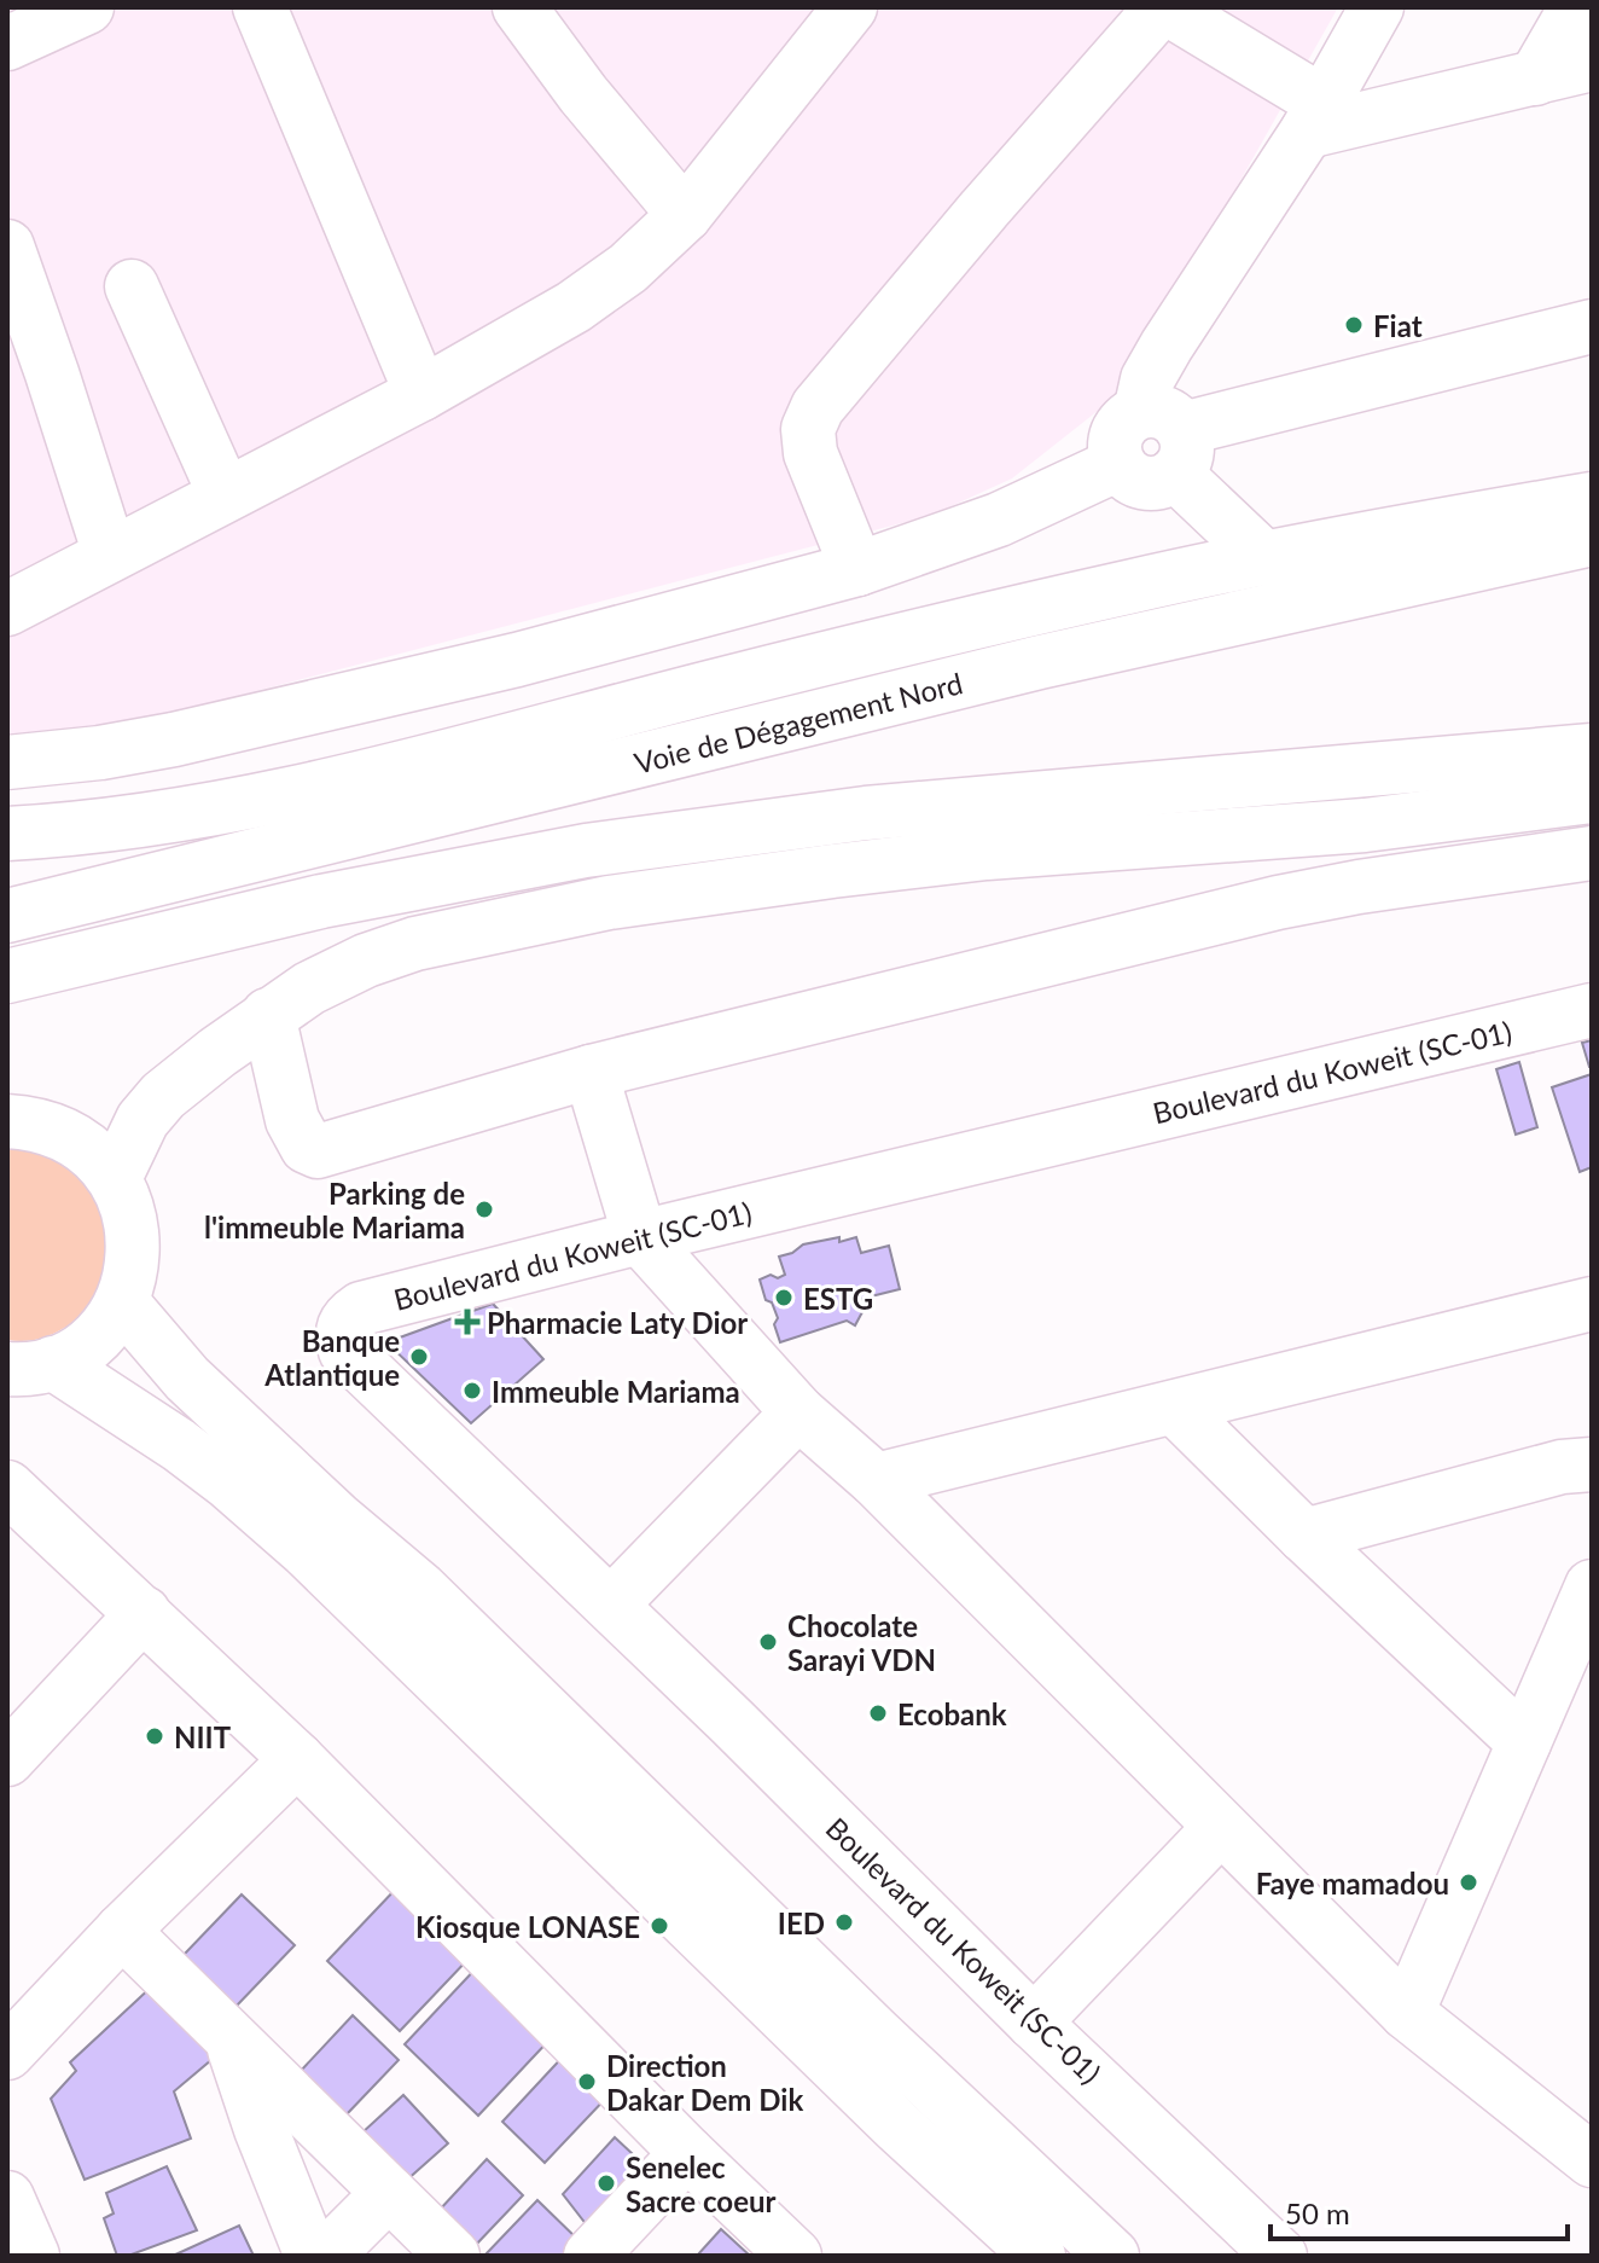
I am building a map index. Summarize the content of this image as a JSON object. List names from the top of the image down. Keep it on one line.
{"streets":{"main road":["Voie de Dégagement Nord","Boulevard du Koweit (SC-01)"]},"places":{"other":["Fiat","Parking de l'immeuble Mariama","ESTG","Banque Atlantique","Immeuble Mariama","Chocolate Sarayi VDN","Ecobank","NIIT","Faye mamadou","IED","Kiosque LONASE","Direction Dakar Dem Dik","Senelec Sacre coeur"],"health":["Pharmacie Laty Dior"]},"scale_bar":"50 m"}
